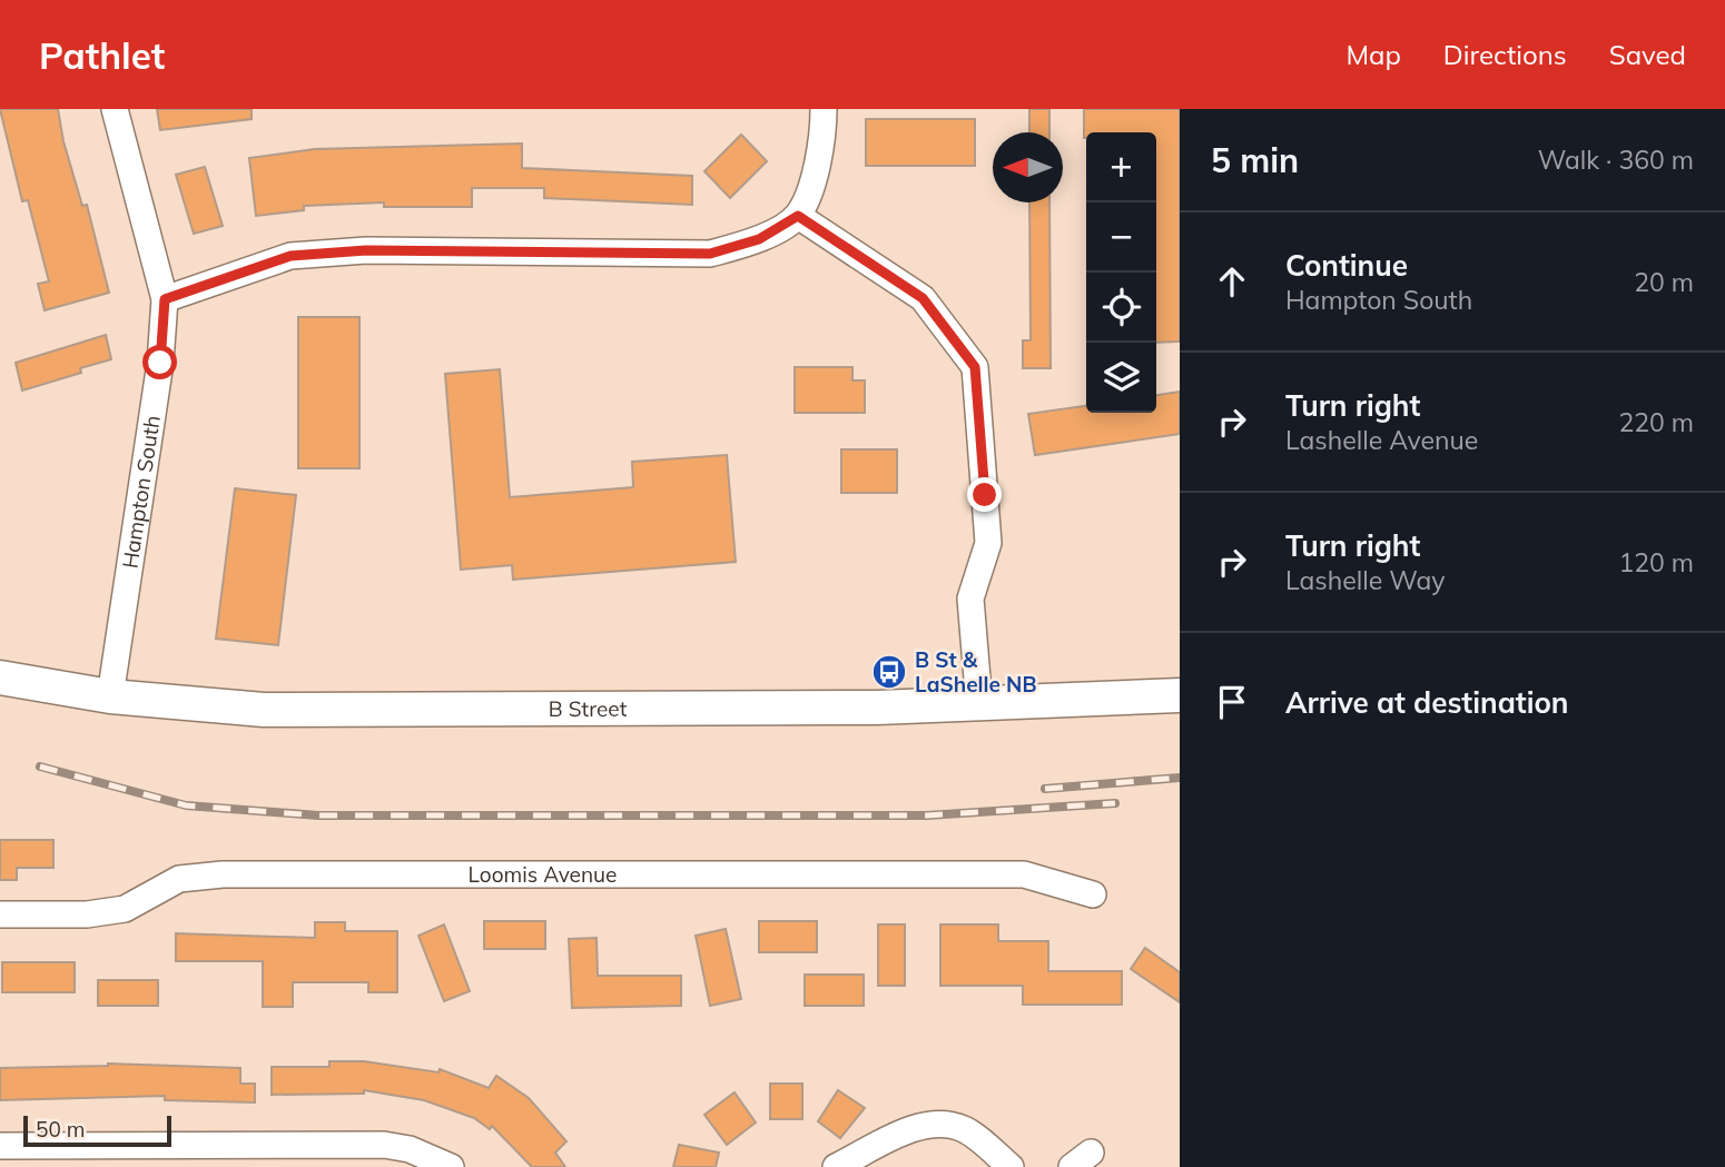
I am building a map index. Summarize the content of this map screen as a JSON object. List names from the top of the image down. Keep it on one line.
{"streets":{"main road":["B Street"],"street":["Hampton South","Loomis Avenue"]},"crossings":[["Hampton South","B Street"]],"places":{"bus stop":["B St & LaShelle NB"]},"scale_bar":"50 m","north":"left","page":{"header":"Pathlet","nav":["Map","Directions","Saved"],"heading":["5 min","Walk · 360 m"],"map_buttons":["+","−"],"list":[["Continue","Hampton South","20 m"],["Turn right","Lashelle Avenue","220 m"],["Turn right","Lashelle Way","120 m"],"Arrive at destination"],"scale":"50 m"}}
